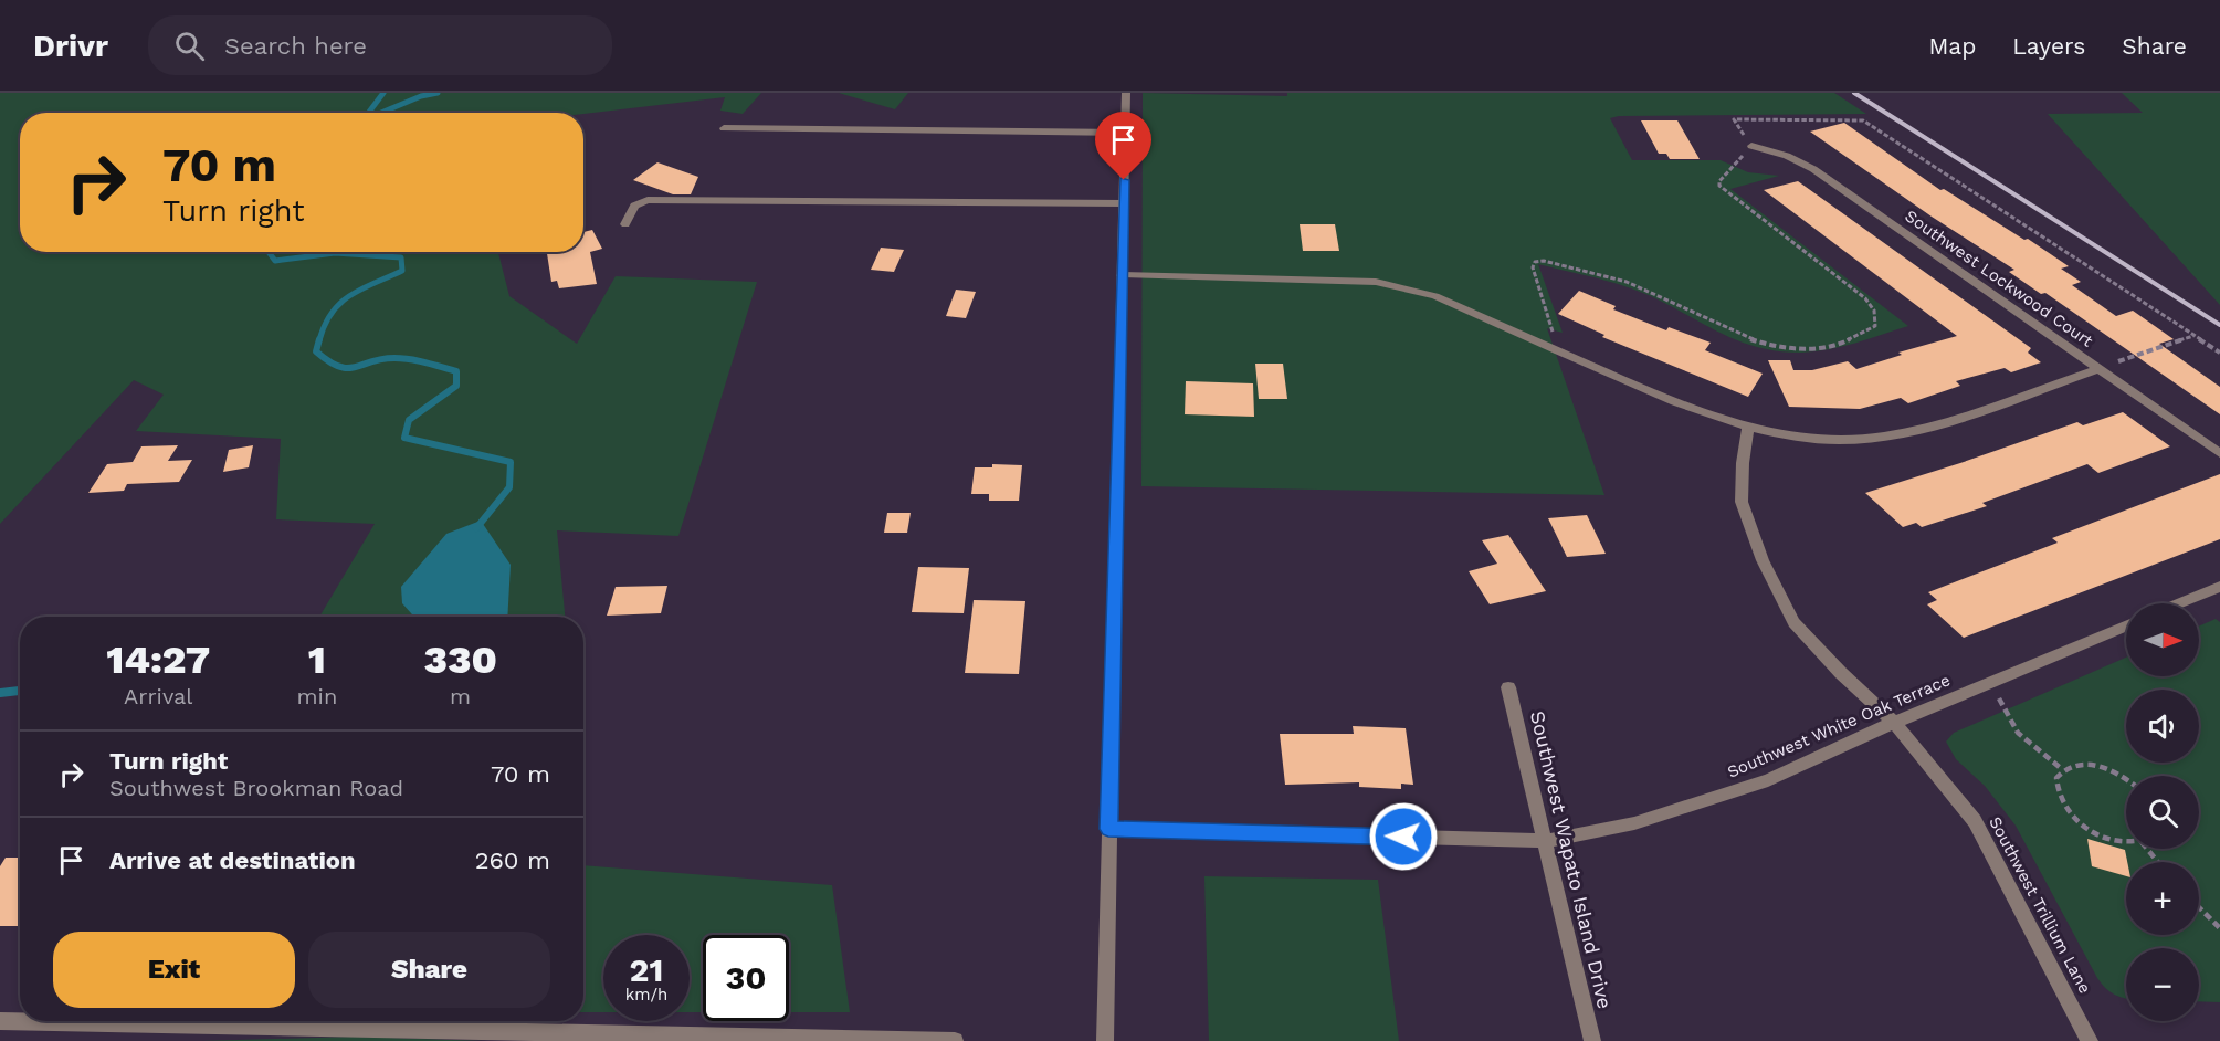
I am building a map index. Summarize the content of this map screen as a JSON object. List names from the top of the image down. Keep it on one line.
{"streets":{"street":["Southwest Lockwood Court","Southwest White Oak Terrace","Southwest Wapato Island Drive","Southwest Trillium Lane"]},"crossings":[["Southwest White Oak Terrace","Southwest Wapato Island Drive"],["Southwest White Oak Terrace","Southwest Trillium Lane"]],"north":"right","page":{"header":"Drivr","search":"Search here","nav":["Map","Layers","Share"],"turn":["70 m","Turn right"],"map_buttons":["+","−"],"eta":["14:27","Arrival","1","min","330","m"],"list":[{"name":"Turn right","note":"Southwest Brookman Road","value":"70 m"},{"name":"Arrive at destination","value":"260 m"}],"buttons":["Exit","Share"],"speed":"21 km/h","limit":"30"}}
